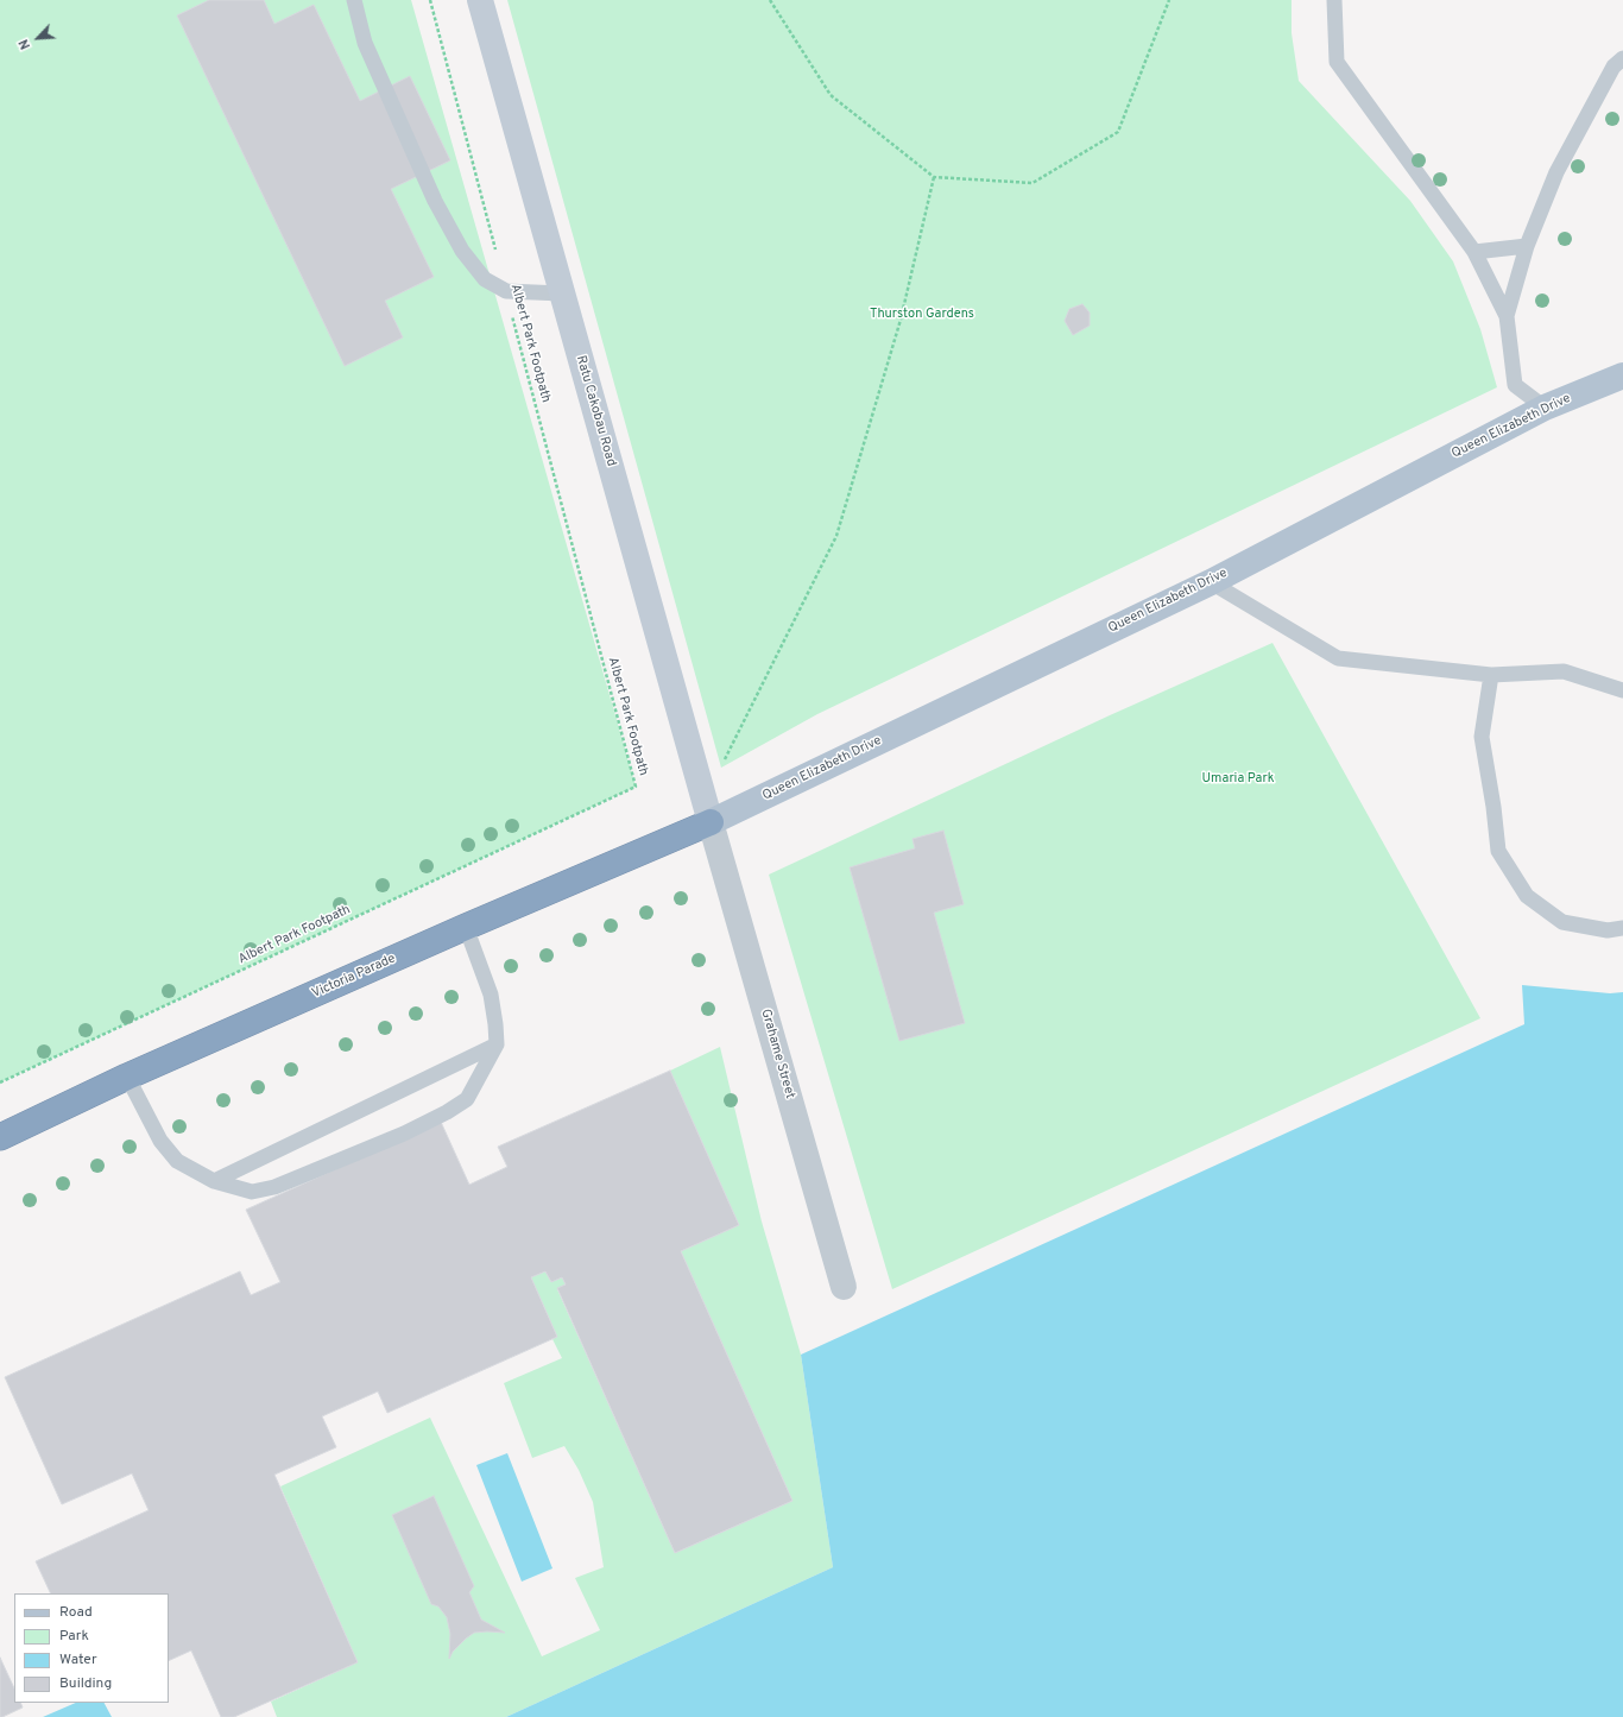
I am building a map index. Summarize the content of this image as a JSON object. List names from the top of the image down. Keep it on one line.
{"streets":{"highway":["Victoria Parade"],"main road":["Ratu Cakobau Road","Queen Elizabeth Drive"],"street":["Grahame Street"],"path":["Albert Park Footpath"]},"crossings":[["Ratu Cakobau Road","Queen Elizabeth Drive"],["Ratu Cakobau Road","Victoria Parade"],["Ratu Cakobau Road","Grahame Street"],["Queen Elizabeth Drive","Victoria Parade"],["Queen Elizabeth Drive","Grahame Street"],["Victoria Parade","Grahame Street"]],"parks":["Thurston Gardens","Umaria Park"],"legend":["Road","Park","Water","Building"],"north":"bottom left"}
